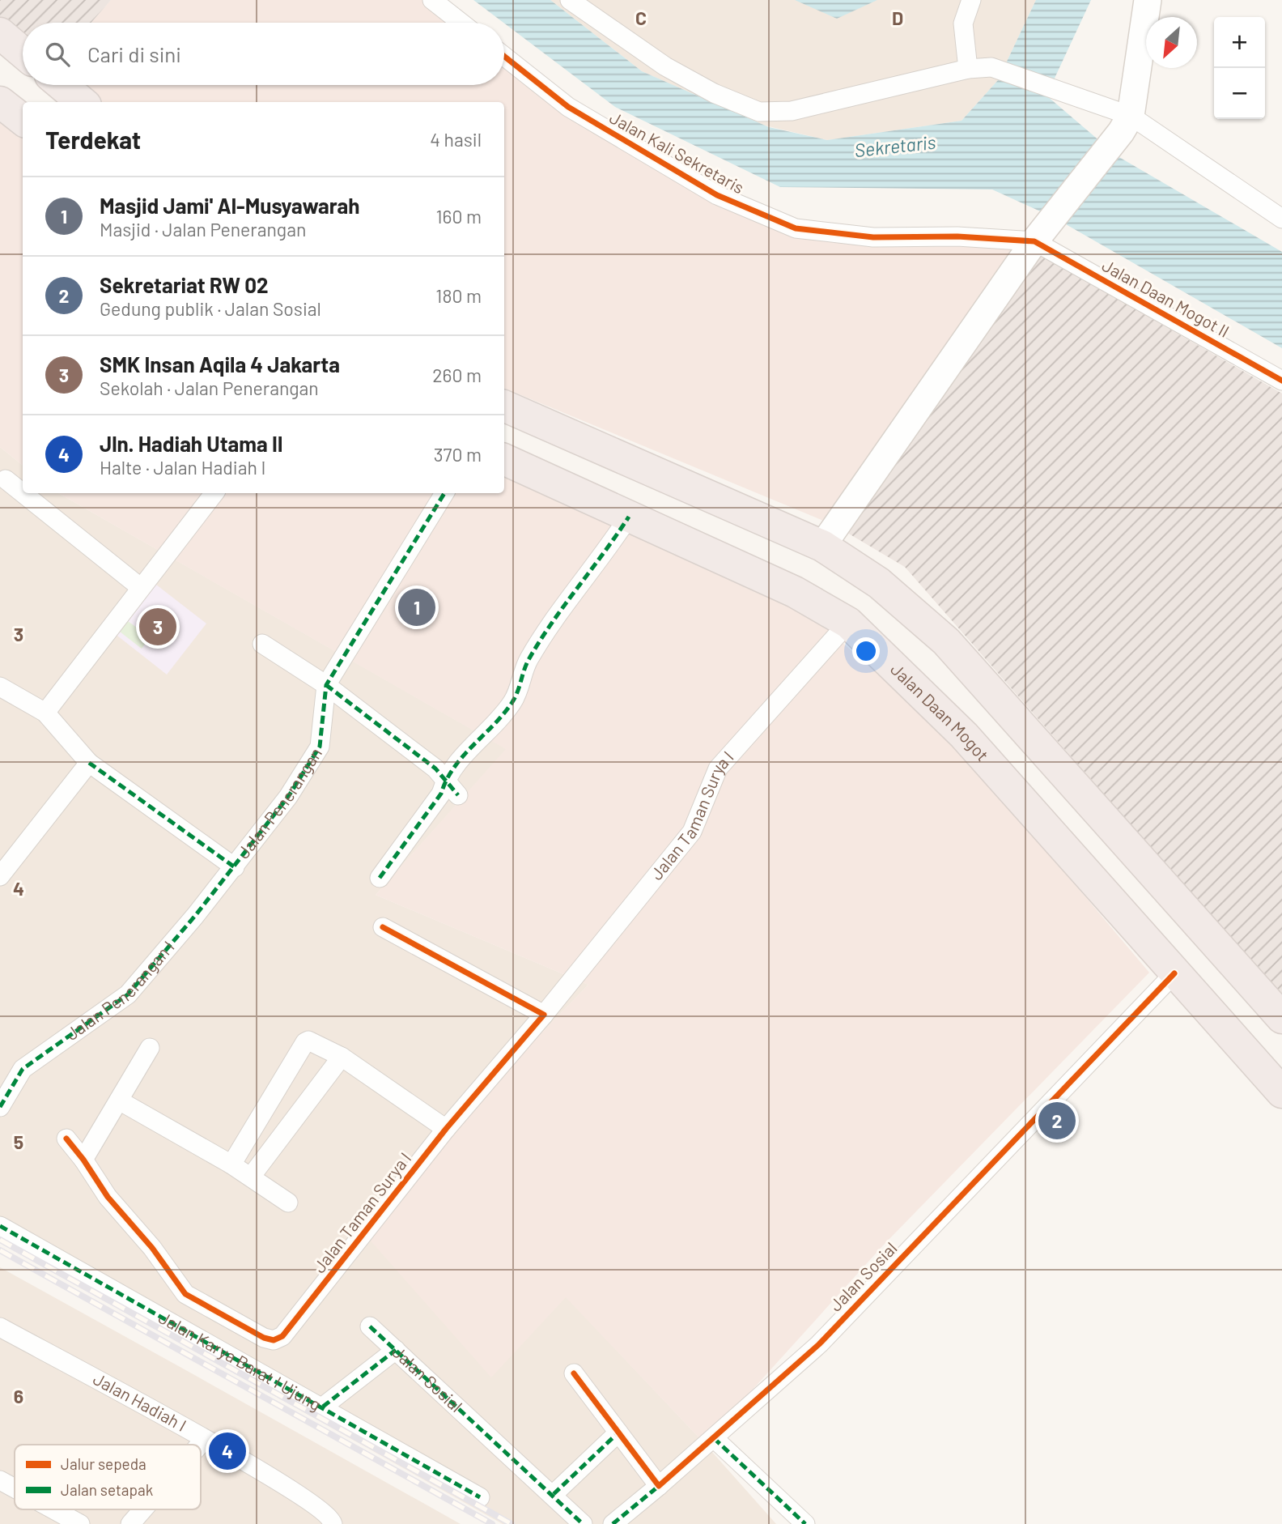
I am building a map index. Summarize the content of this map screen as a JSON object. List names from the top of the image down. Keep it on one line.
{"streets":{"highway":["Jalan Daan Mogot"],"street":["Jalan Kali Sekretaris","Jalan Daan Mogot II","Jalan Penerangan","Jalan Taman Surya I","Jalan Penerangan I","Jalan Sosial","Jalan Karya Barat I Ujung","Jalan Hadiah I"]},"crossings":[["Jalan Kali Sekretaris","Jalan Daan Mogot II"],["Jalan Daan Mogot","Jalan Taman Surya I"],["Jalan Daan Mogot","Jalan Sosial"],["Jalan Penerangan","Jalan Penerangan I"]],"water":["Sekretaris"],"legend":["Jalur sepeda","Jalan setapak"],"north":"bottom left","page":{"map_buttons":["+","−"],"search":"Cari di sini","heading":["Terdekat","4 hasil"],"list":[{"mark":"1","name":"Masjid Jami' Al-Musyawarah","note":"Masjid · Jalan Penerangan","value":"160 m"},{"mark":"2","name":"Sekretariat RW 02","note":"Gedung publik · Jalan Sosial","value":"180 m"},{"mark":"3","name":"SMK Insan Aqila 4 Jakarta","note":"Sekolah · Jalan Penerangan","value":"260 m"},{"mark":"4","name":"Jln. Hadiah Utama II","note":"Halte · Jalan Hadiah I","value":"370 m"}],"pins":["1","3","2","4"]},"grid":{"columns":["C","D"],"rows":["3","4","5","6"]}}
